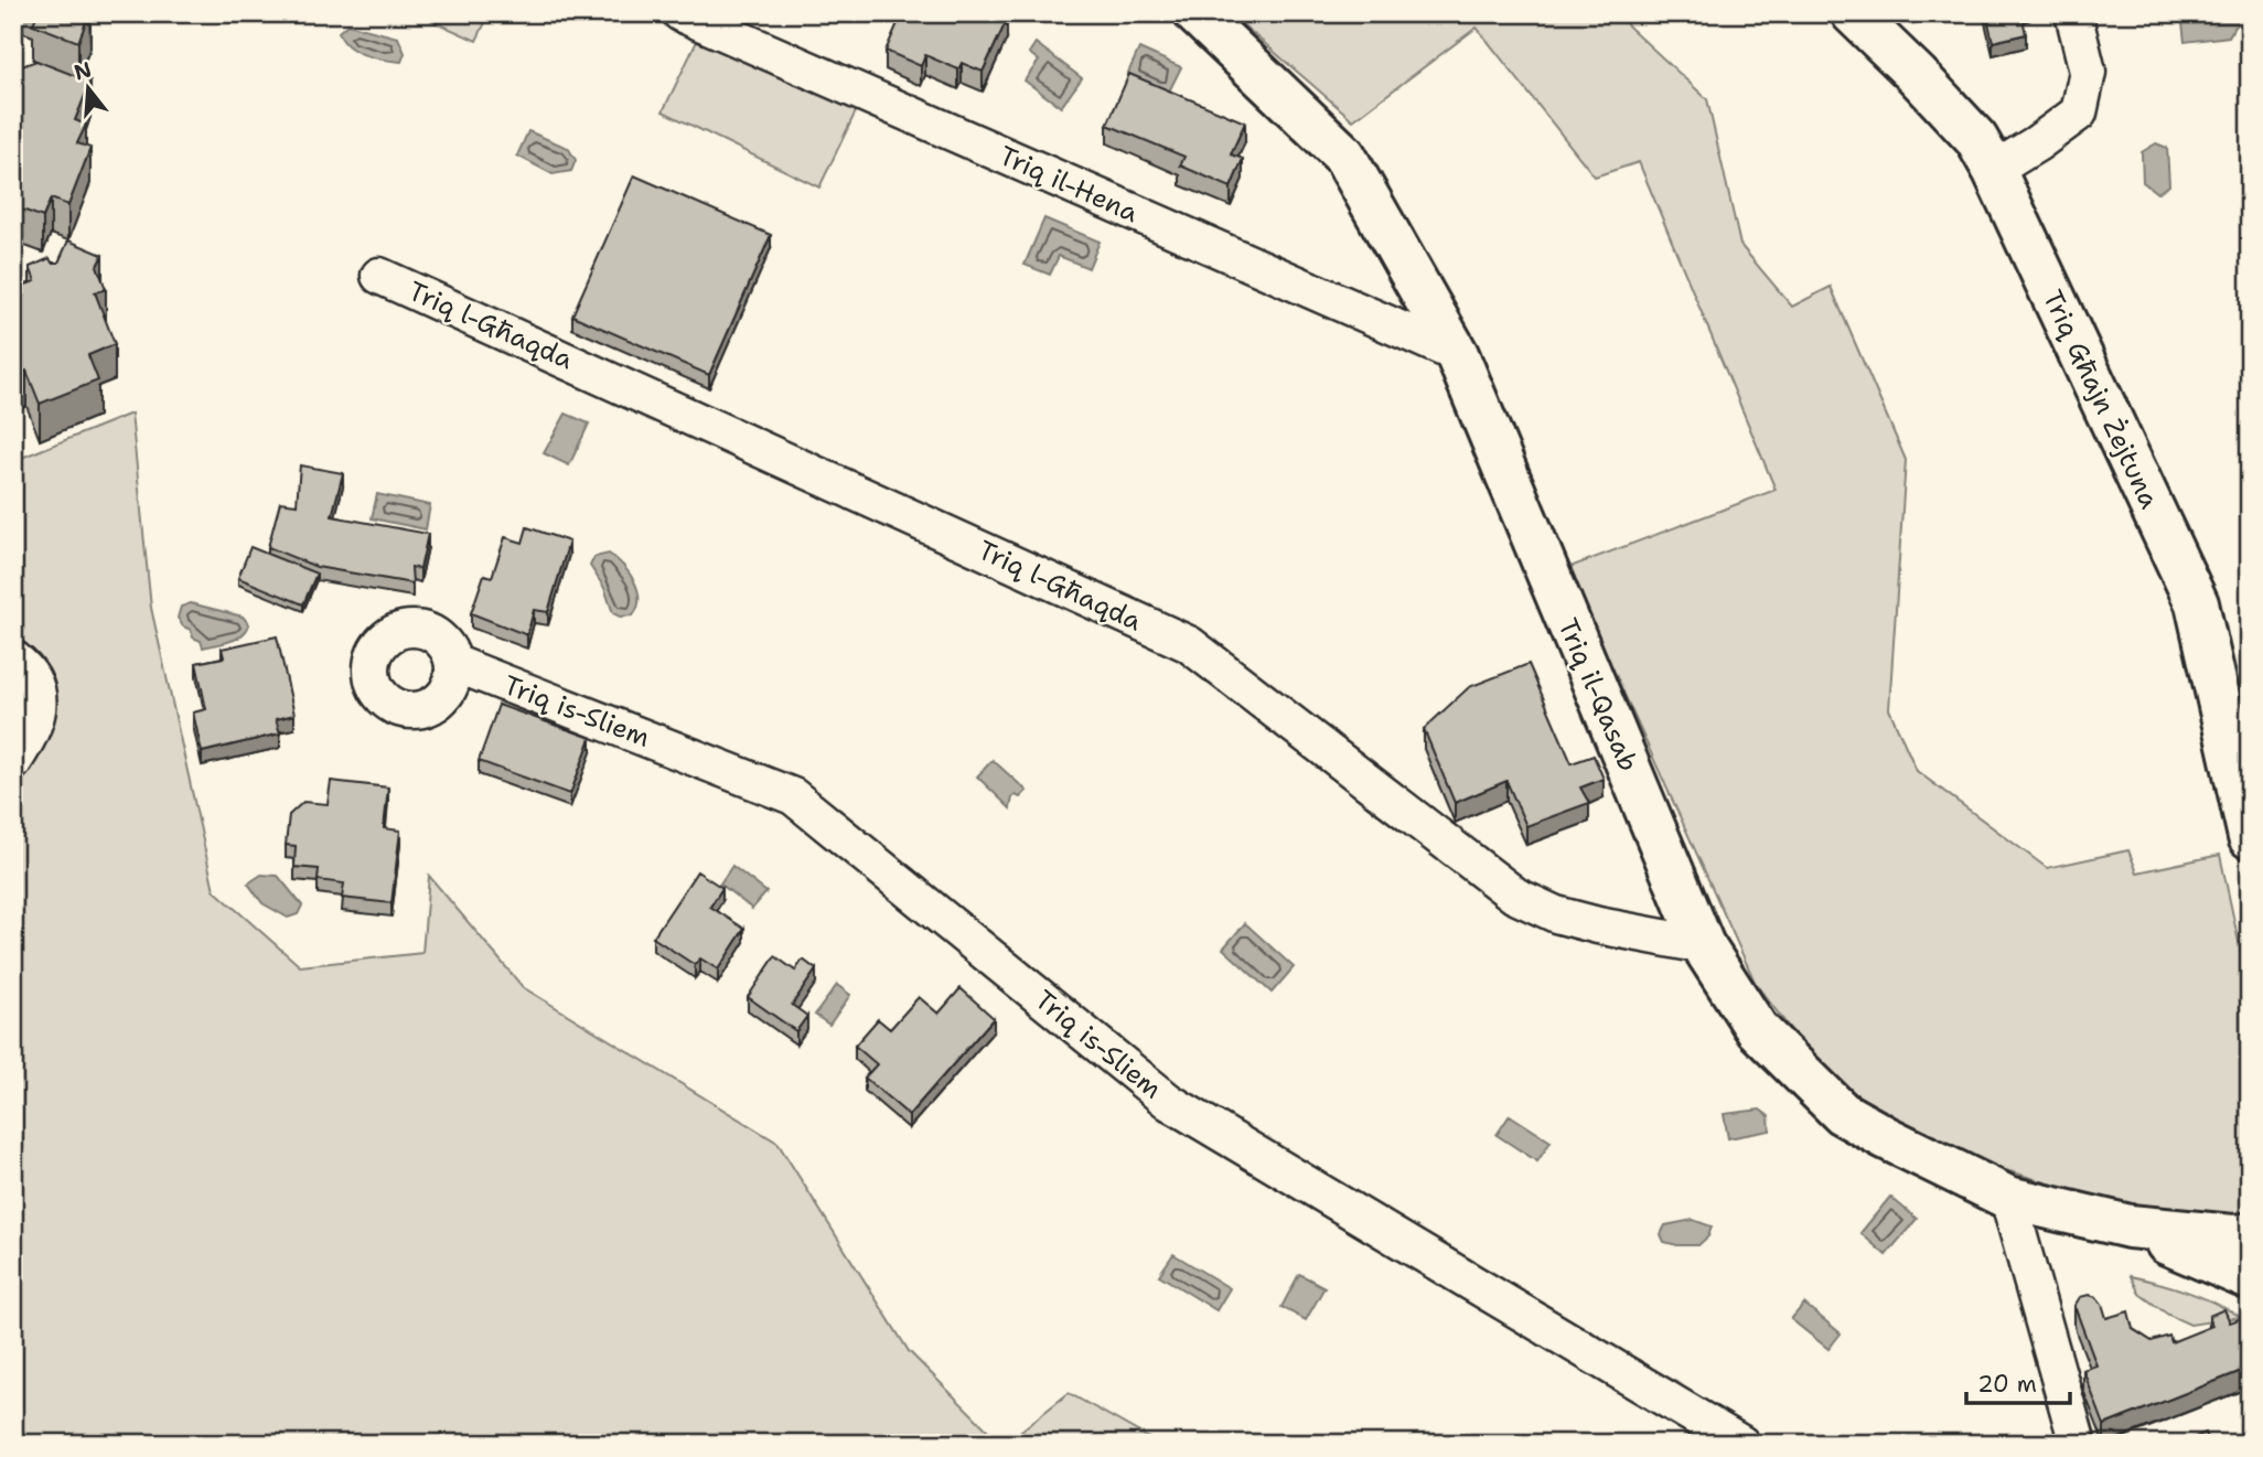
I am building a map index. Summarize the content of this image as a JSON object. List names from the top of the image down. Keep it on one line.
{"streets":{"street":["Triq il-Hena","Triq l-Għaqda","Triq Għajn Żejtuna","Triq il-Qasab","Triq is-Sliem"]},"crossings":[["Triq il-Hena","Triq il-Qasab"],["Triq l-Għaqda","Triq il-Qasab"]],"scale_bar":"20 m","north":"top"}
